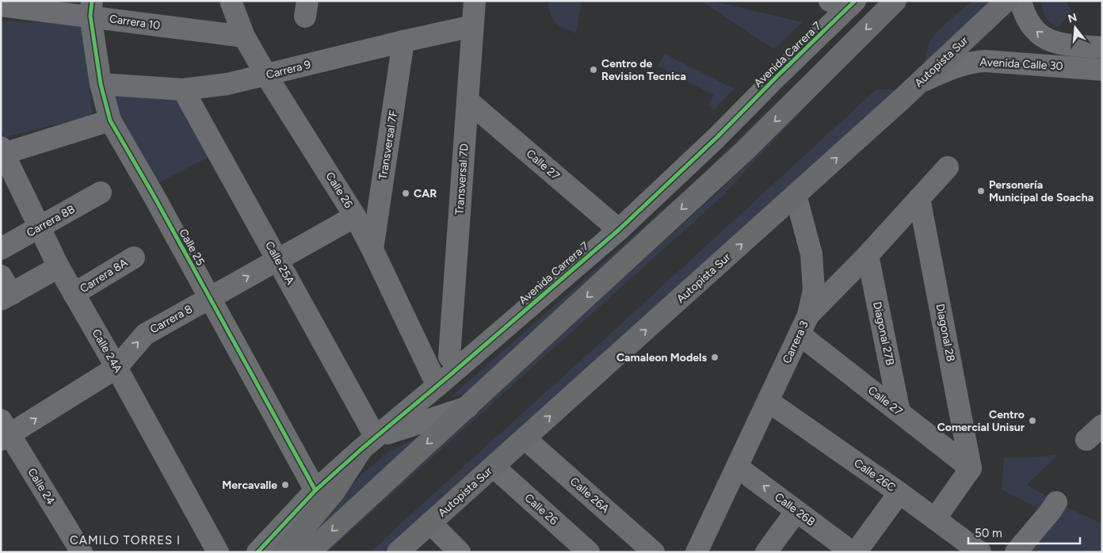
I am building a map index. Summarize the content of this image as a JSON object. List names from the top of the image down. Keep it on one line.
{"streets":{"highway":["Autopista Sur"],"main road":["Avenida Carrera 7","Avenida Calle 30"],"street":["Carrera 10","Carrera 9","Transversal 7F","Calle 27","Transversal 7D","Calle 26","Carrera 8B","Calle 25","Calle 25A","Carrera 8A","Carrera 8","Diagonal 28","Diagonal 27B","Carrera 3","Calle 24A","Calle 26C","Calle 24","Calle 26A","Calle 26B"]},"crossings":[["Carrera 10","Calle 26"],["Carrera 10","Calle 25"],["Avenida Carrera 7","Calle 27"],["Avenida Carrera 7","Calle 26"],["Avenida Carrera 7","Calle 25"],["Avenida Carrera 7","Calle 25A"],["Autopista Sur","Avenida Calle 30"],["Autopista Sur","Calle 26"],["Autopista Sur","Calle 26A"],["Carrera 9","Transversal 7F"],["Carrera 9","Transversal 7D"],["Carrera 9","Calle 26"],["Carrera 9","Calle 25"],["Carrera 9","Calle 25A"],["Transversal 7F","Calle 26"],["Calle 27","Transversal 7D"],["Calle 27","Diagonal 28"],["Calle 27","Diagonal 27B"],["Calle 27","Carrera 3"],["Calle 26","Carrera 8"],["Carrera 8B","Calle 24A"],["Calle 25","Carrera 8"],["Calle 25A","Carrera 8"],["Carrera 8A","Calle 24A"],["Carrera 8","Calle 24A"],["Carrera 8","Calle 24"],["Diagonal 28","Carrera 3"],["Diagonal 27B","Carrera 3"],["Carrera 3","Calle 26C"],["Carrera 3","Calle 26B"]],"one_way":["Carrera 8","Calle 26B"],"districts":["CAMILO TORRES I"],"places":["Centro de Revision Tecnica","Personería Municipal de Soacha","CAR","Camaleon Models","Centro Comercial Unisur","Mercavalle"],"scale_bar":"50 m","north":"top"}
